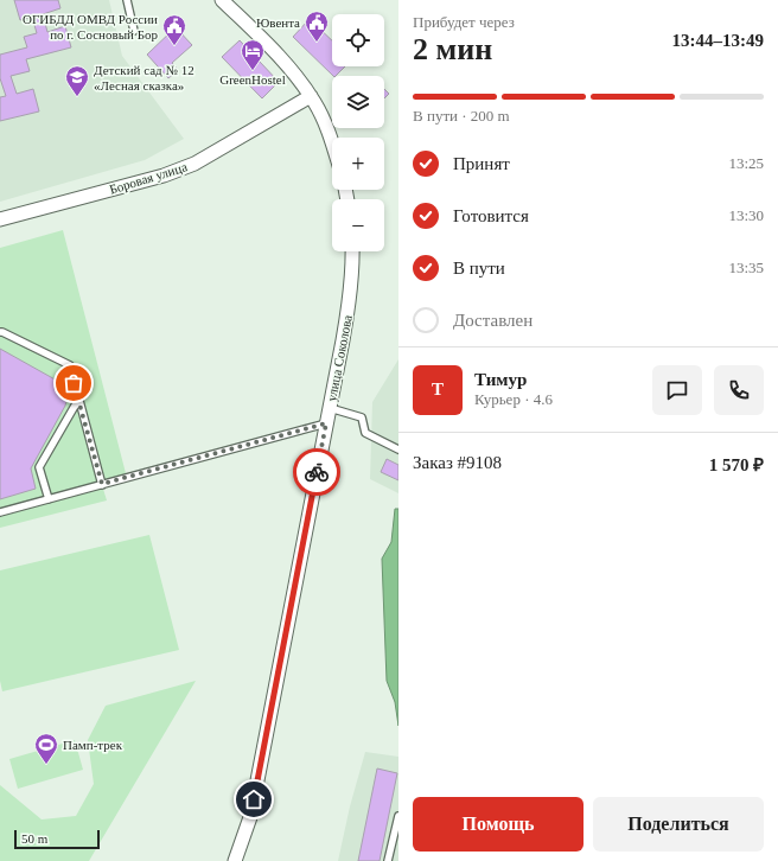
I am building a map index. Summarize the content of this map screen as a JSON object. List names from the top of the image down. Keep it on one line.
{"streets":{"street":["Боровая улица","улица Соколова"]},"places":{"public building":["Ювента","ОГИБДД ОМВД России по г. Сосновый Бор"],"hotel":["GreenHostel"],"school or university":["Детский сад № 12 «Лесная сказка»"],"sports":["Памп-трек"]},"scale_bar":"50 m","page":{"heading":["2 мин","Прибудет через","13:44–13:49"],"panel":["Тимур","Курьер · 4.6","Заказ #9108","1 570 ₽"],"map_buttons":["+","−"],"bar":"В пути · 200 m","list":[["Принят","13:25"],["Готовится","13:30"],["В пути","13:35"],"Доставлен"],"round":"Т","buttons":["Помощь","Поделиться"],"scale":"50 m"}}
